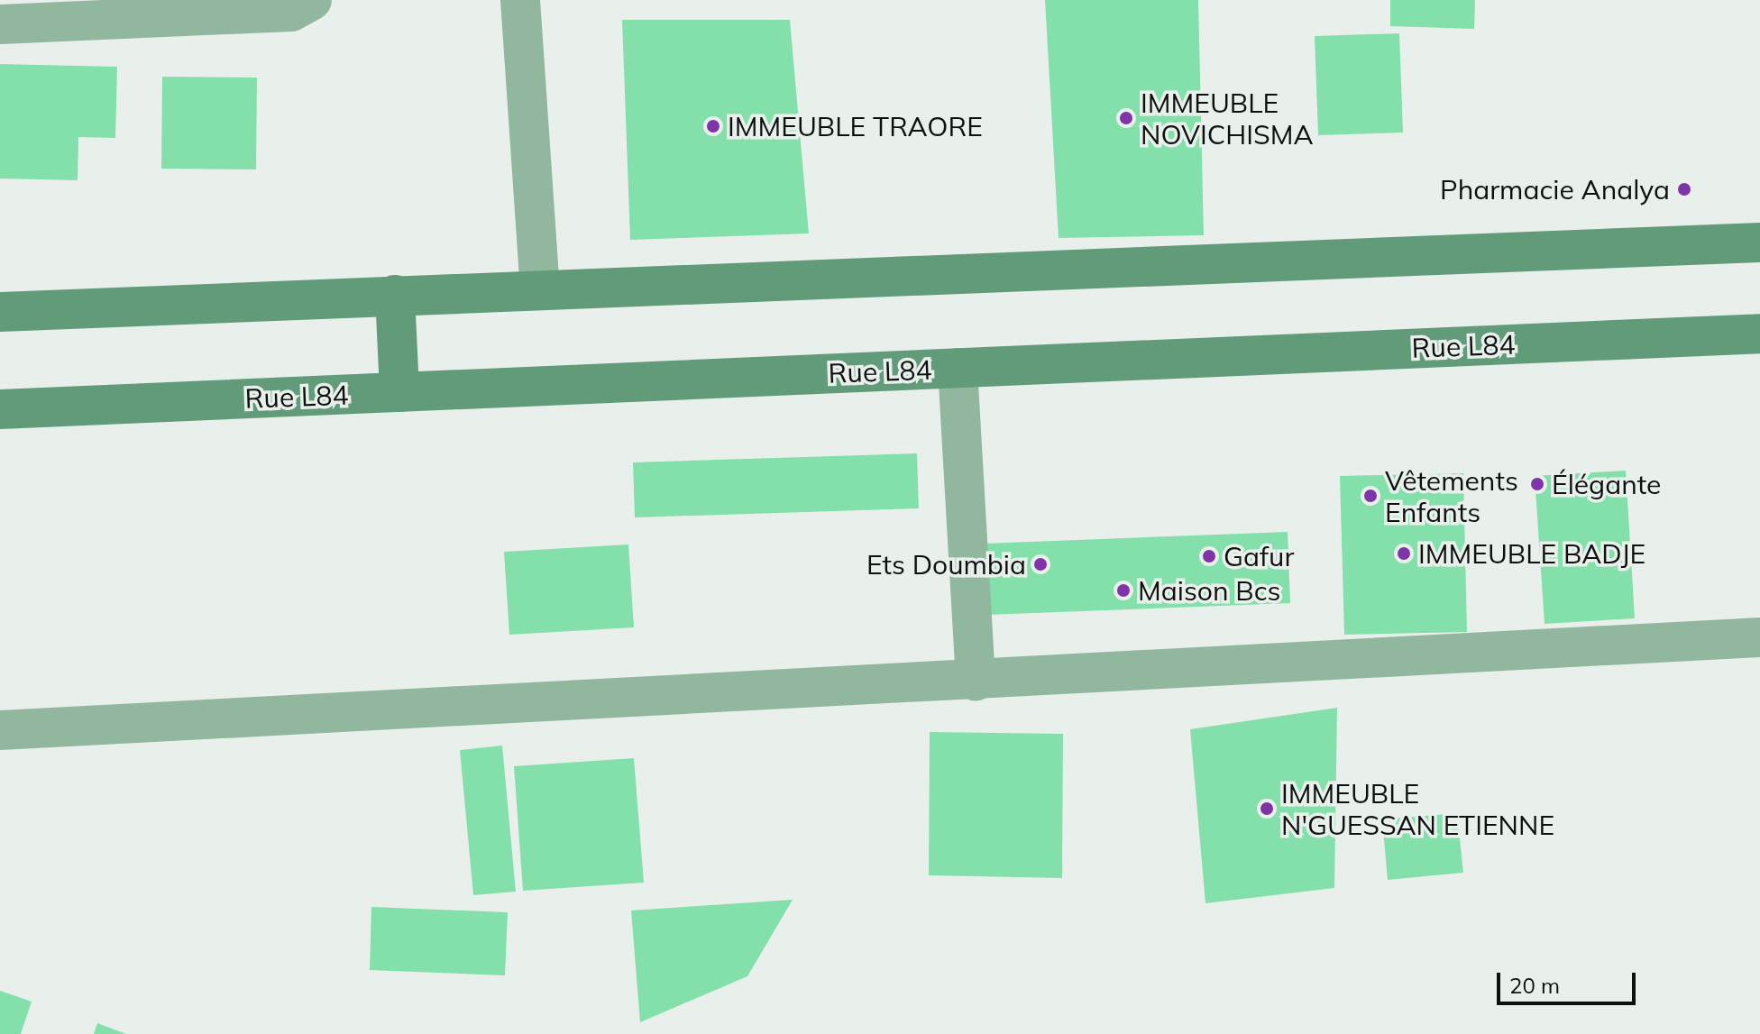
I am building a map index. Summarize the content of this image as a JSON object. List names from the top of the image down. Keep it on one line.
{"streets":{"main road":["Rue L84"]},"places":["IMMEUBLE NOVICHISMA","IMMEUBLE TRAORE","Pharmacie Analya","Élégante","Vêtements Enfants","IMMEUBLE BADJE","Gafur","Ets Doumbia","Maison Bcs","IMMEUBLE N'GUESSAN ETIENNE"],"scale_bar":"20 m"}
